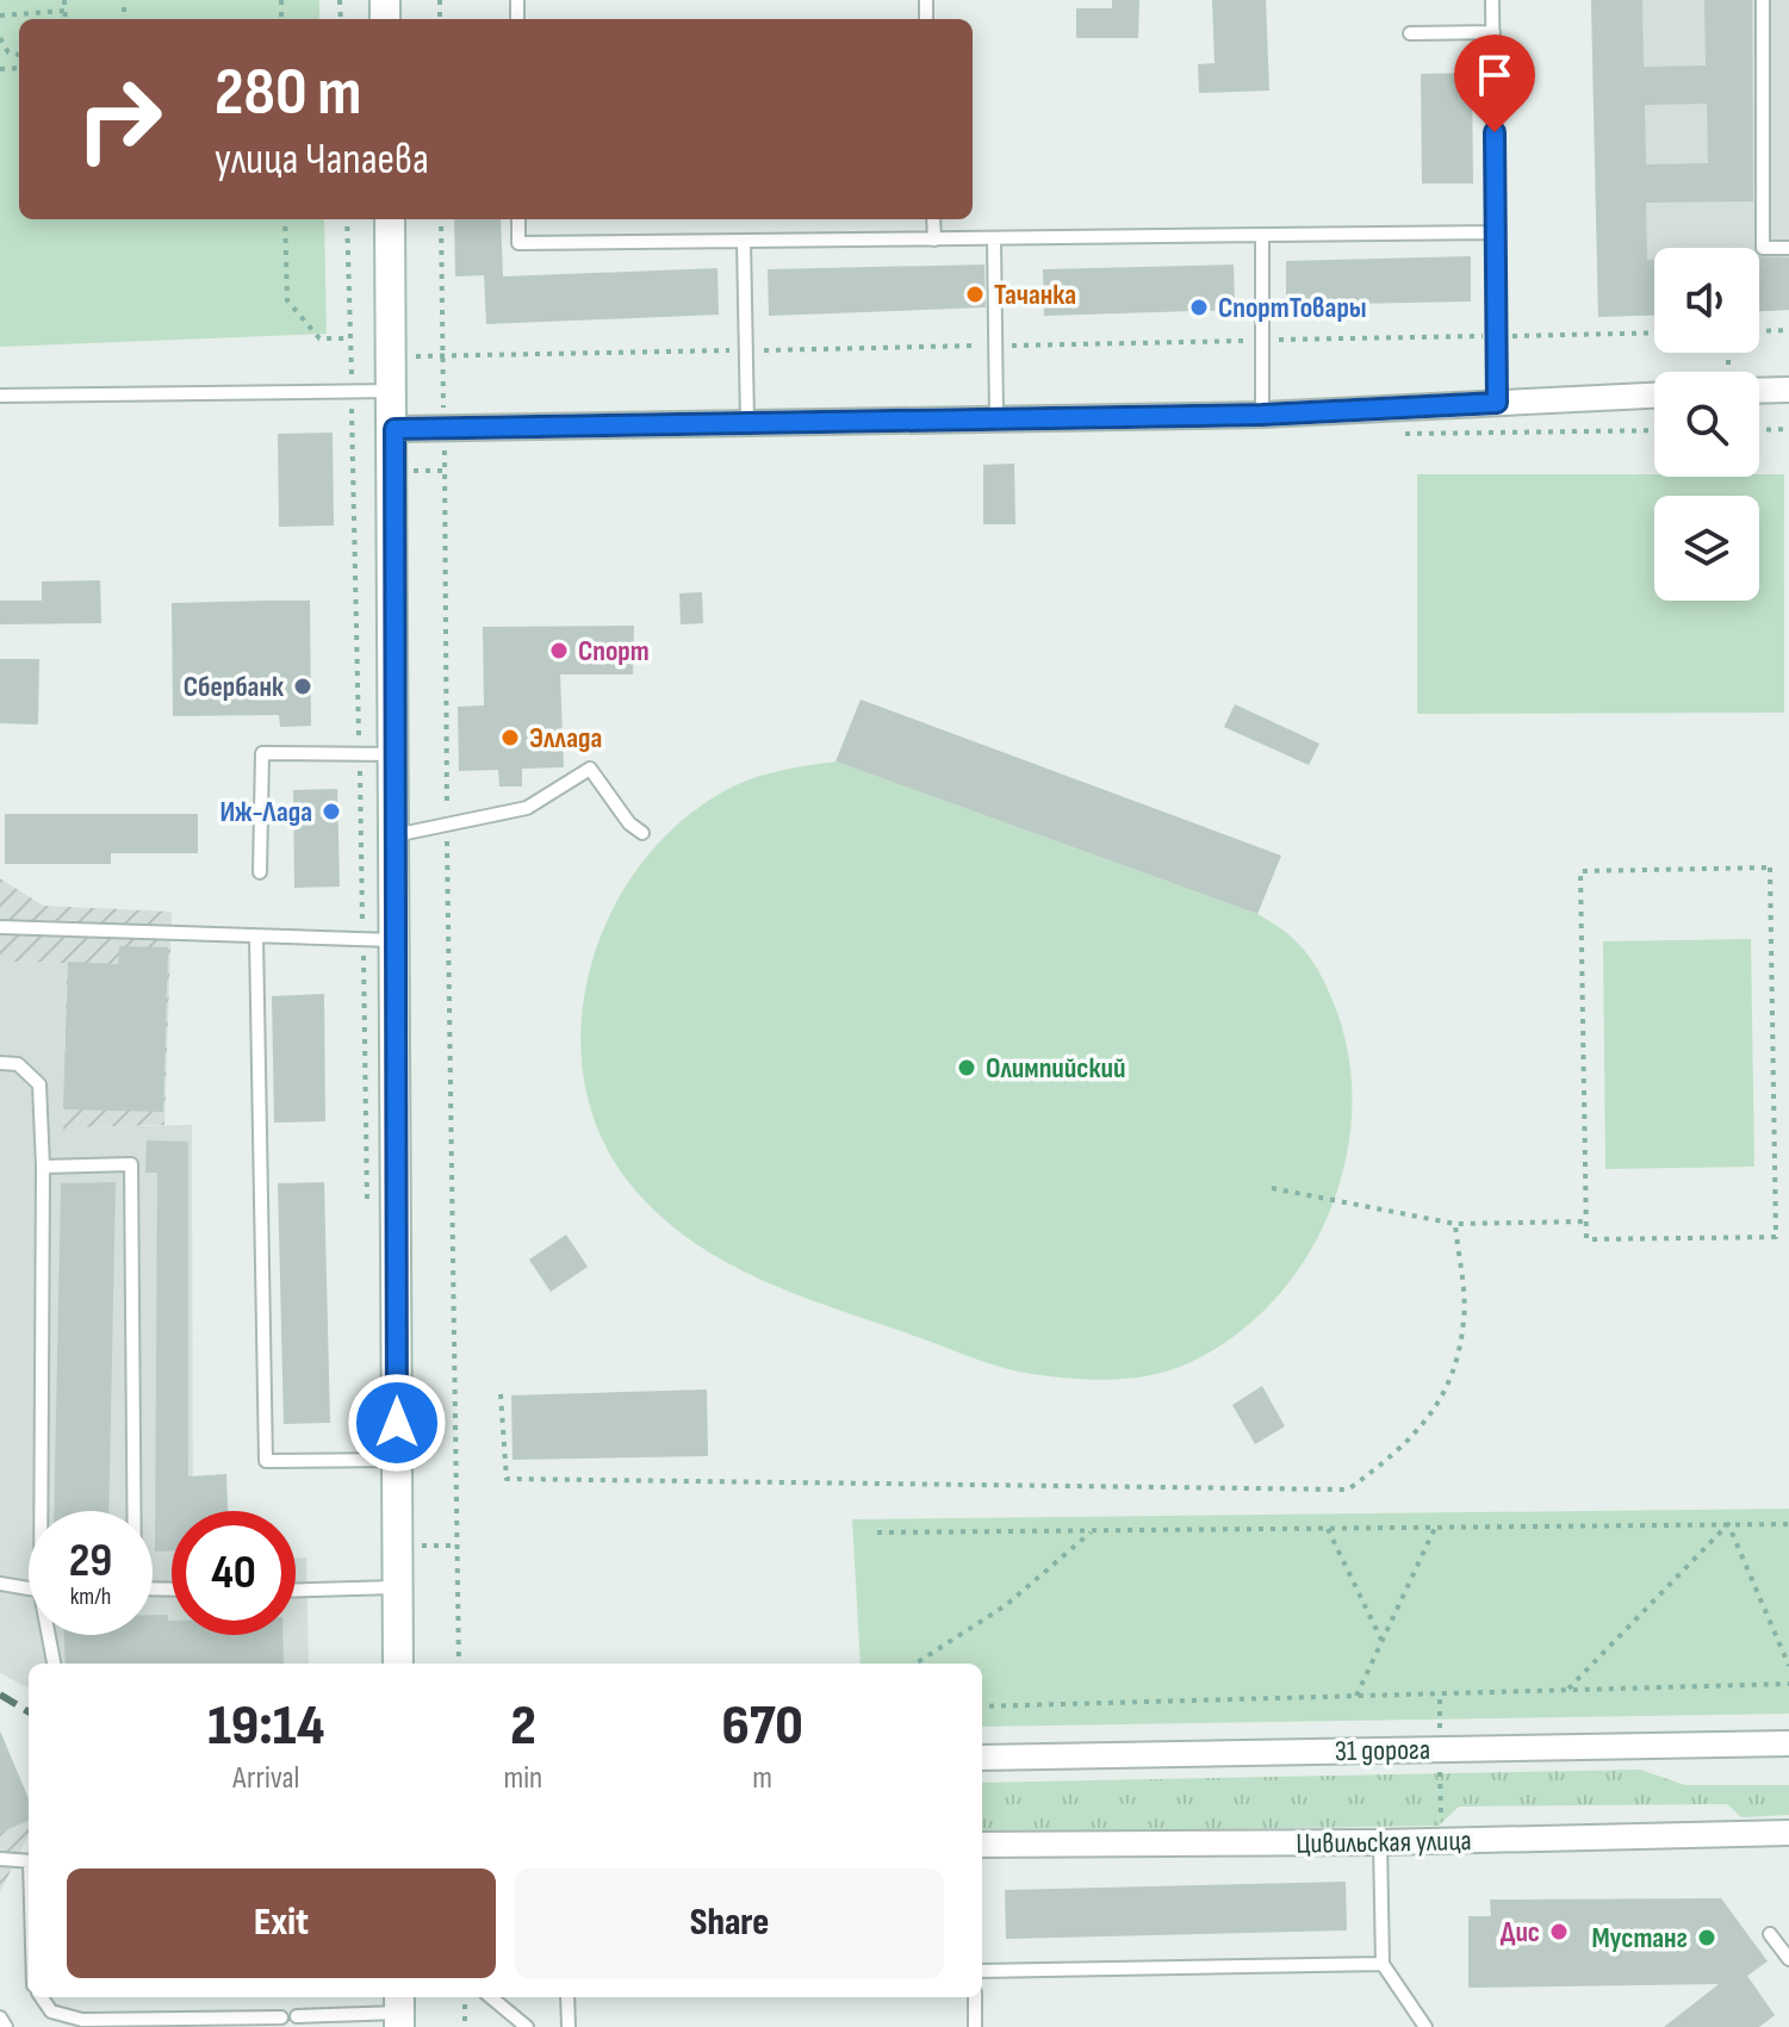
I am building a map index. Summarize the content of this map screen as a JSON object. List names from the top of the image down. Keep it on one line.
{"streets":{"street":["31 дорога","Цивильская улица"]},"places":["Тачанка","СпортТовары","Спорт","Сбербанк","Эллада","Иж-Лада","Олимпийский","Дис","Мустанг"],"page":{"turn":["280 m","улица Чапаева"],"speed":"29 km/h","limit":"40","eta":["19:14","Arrival","2","min","670","m"],"buttons":["Exit","Share"]}}
